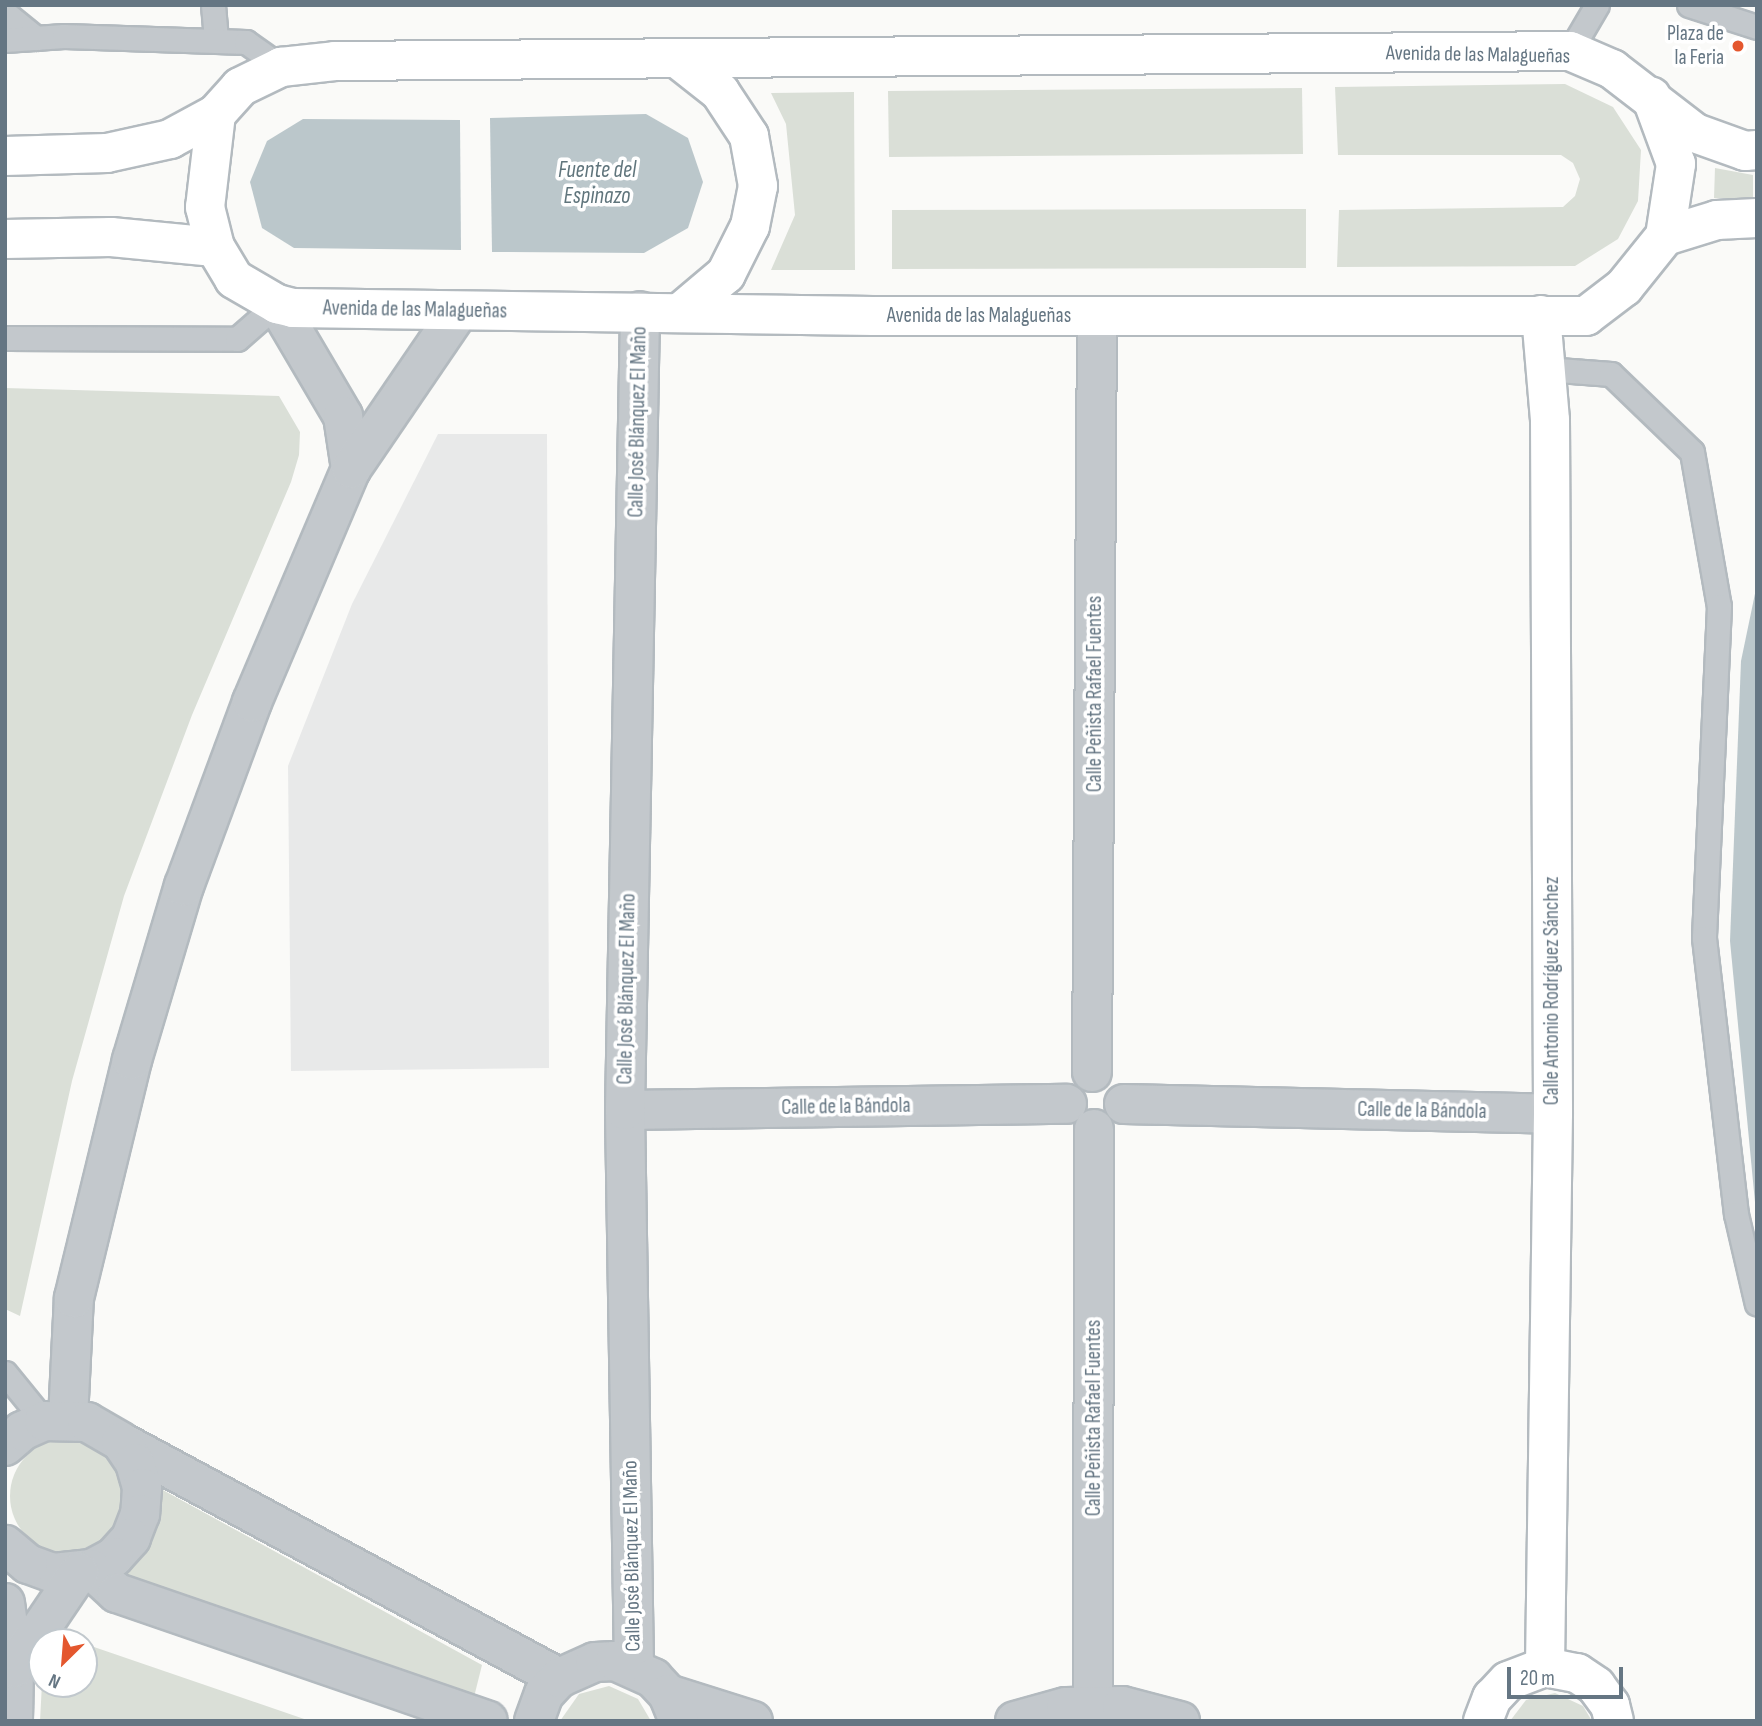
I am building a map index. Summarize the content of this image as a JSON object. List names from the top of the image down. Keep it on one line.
{"streets":{"main road":["Avenida de las Malagueñas","Calle Antonio Rodríguez Sánchez"],"street":["Calle José Blánquez El Maño","Calle Peñista Rafael Fuentes","Calle de la Bándola"]},"crossings":[["Avenida de las Malagueñas","Calle José Blánquez El Maño"],["Avenida de las Malagueñas","Calle Peñista Rafael Fuentes"],["Avenida de las Malagueñas","Calle Antonio Rodríguez Sánchez"],["Calle José Blánquez El Maño","Calle de la Bándola"],["Calle Peñista Rafael Fuentes","Calle de la Bándola"],["Calle Antonio Rodríguez Sánchez","Calle de la Bándola"]],"water":["Fuente del Espinazo"],"places":["Plaza de la Feria"],"scale_bar":"20 m","north":"bottom left"}
